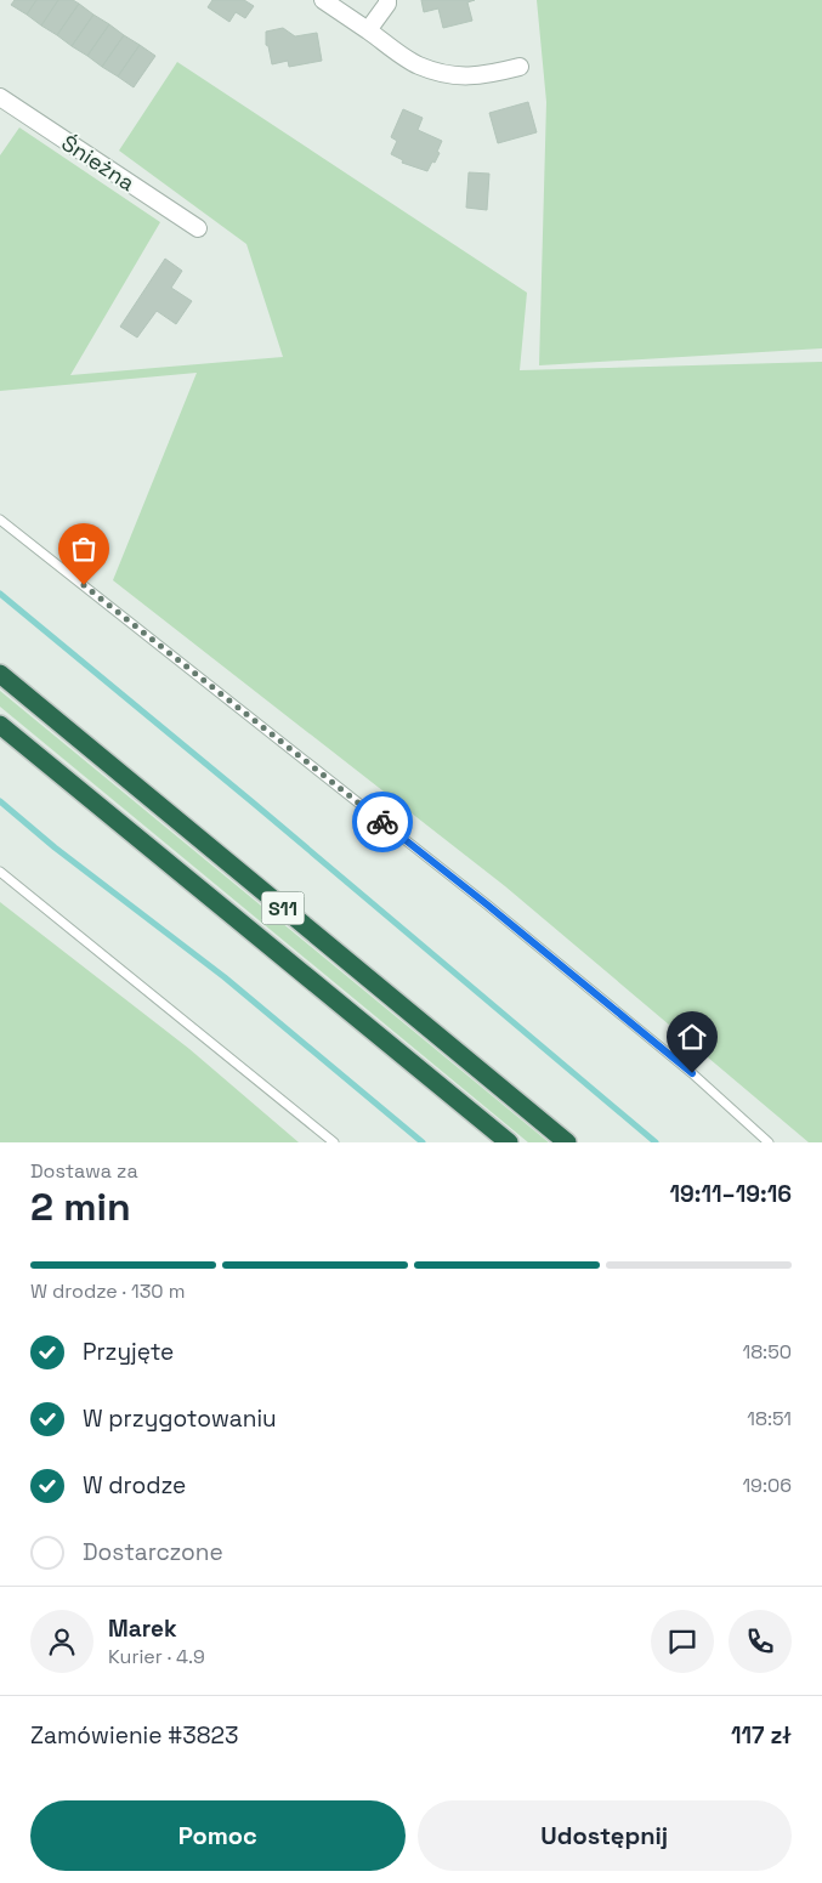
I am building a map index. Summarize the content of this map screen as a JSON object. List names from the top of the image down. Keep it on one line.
{"streets":{"highway":["S11"],"street":["Śnieżna"]},"page":{"heading":["2 min","Dostawa za","19:11–19:16"],"panel":["Marek","Kurier · 4.9","Zamówienie #3823","117 zł"],"bar":"W drodze · 130 m","list":[["Przyjęte","18:50"],["W przygotowaniu","18:51"],["W drodze","19:06"],"Dostarczone"],"buttons":["Pomoc","Udostępnij"]}}
